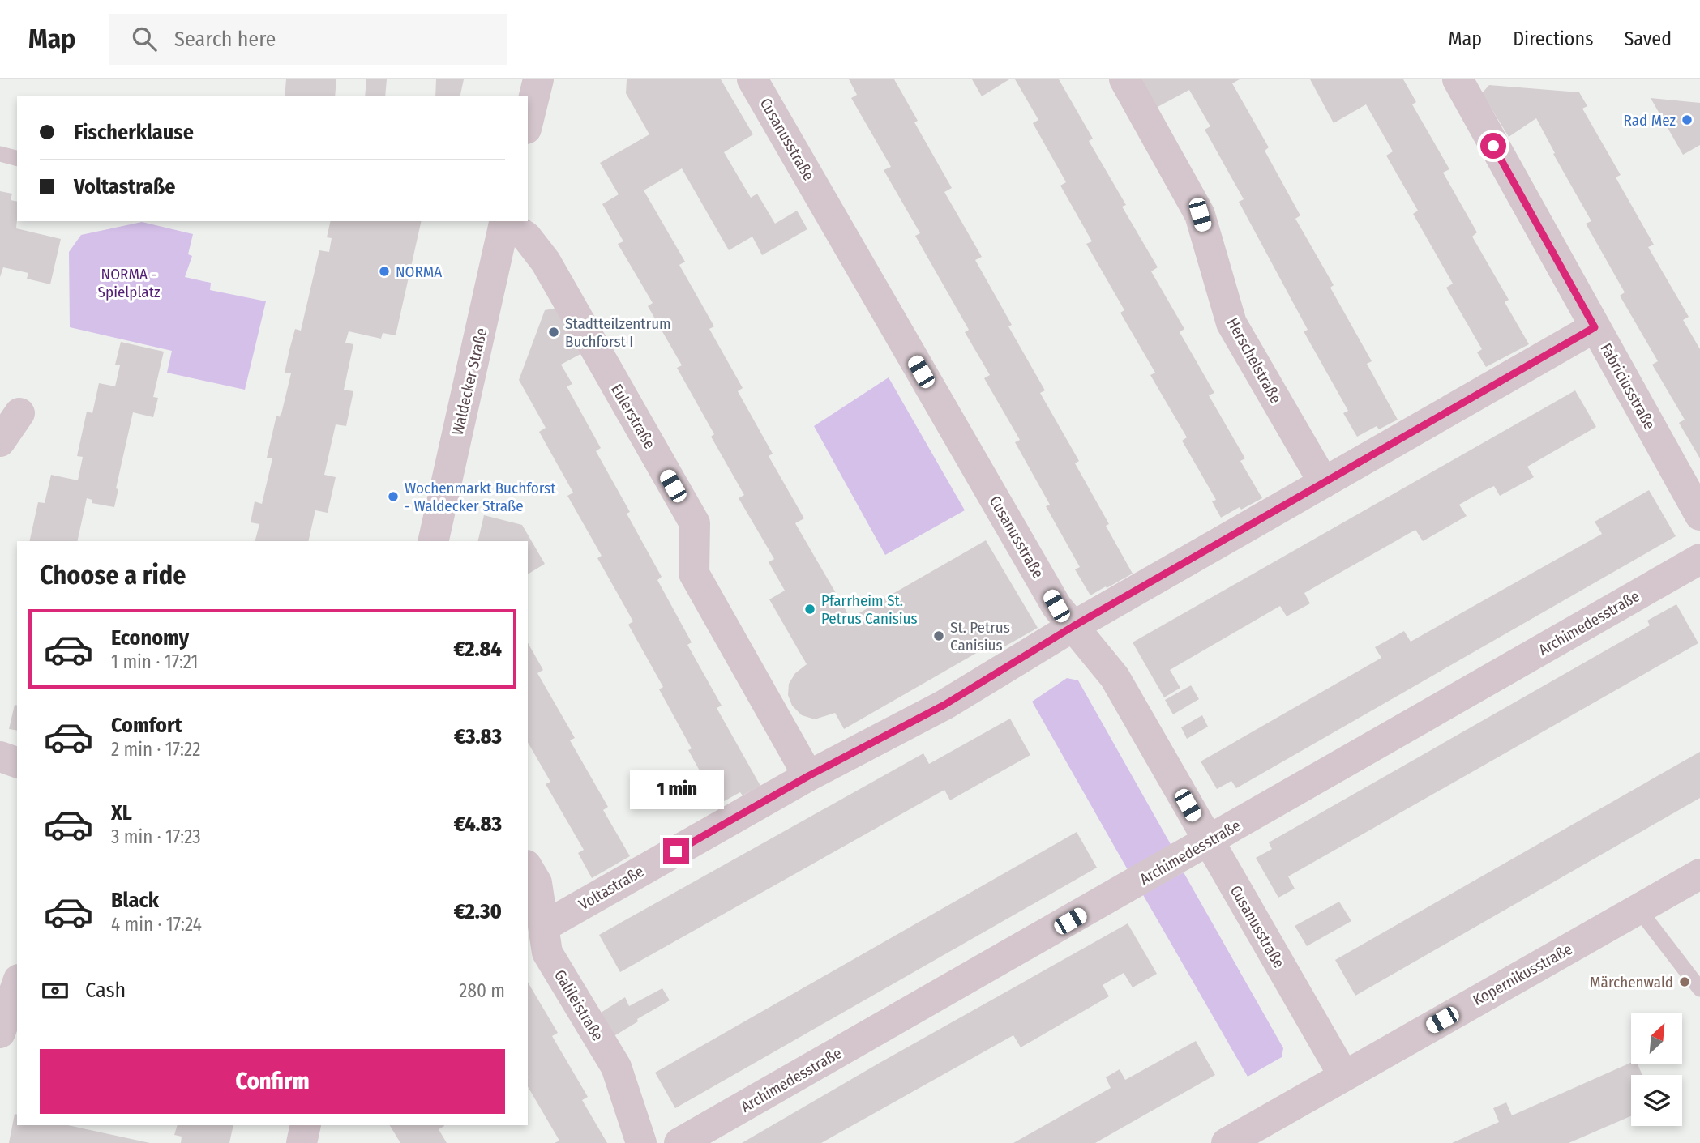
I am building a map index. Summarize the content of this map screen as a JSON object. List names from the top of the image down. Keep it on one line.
{"streets":{"street":["Cusanusstraße","Herschelstraße","Waldecker Straße","Fabriciusstraße","Eulerstraße","Archimedesstraße","Voltastraße","Kopernikusstraße","Galileistraße"]},"crossings":[["Cusanusstraße","Archimedesstraße"],["Cusanusstraße","Voltastraße"],["Cusanusstraße","Kopernikusstraße"],["Herschelstraße","Voltastraße"],["Fabriciusstraße","Voltastraße"],["Eulerstraße","Voltastraße"],["Voltastraße","Galileistraße"]],"parks":["NORMA - Spielplatz"],"places":["Rad Mez","NORMA","Stadtteilzentrum Buchforst I","Wochenmarkt Buchforst - Waldecker Straße","Pfarrheim St. Petrus Canisius","St. Petrus Canisius","Märchenwald"],"north":"top right","page":{"header":"Map","search":"Search here","nav":["Map","Directions","Saved"],"banner":["Fischerklause","Voltastraße"],"heading":"Choose a ride","list":[{"name":"Economy","note":"1 min · 17:21","value":"€2.84"},{"name":"Comfort","note":"2 min · 17:22","value":"€3.83"},{"name":"XL","note":"3 min · 17:23","value":"€4.83"},{"name":"Black","note":"4 min · 17:24","value":"€2.30"}],"bubble":"1 min","pay":["Cash","280 m"],"buttons":"Confirm"}}
